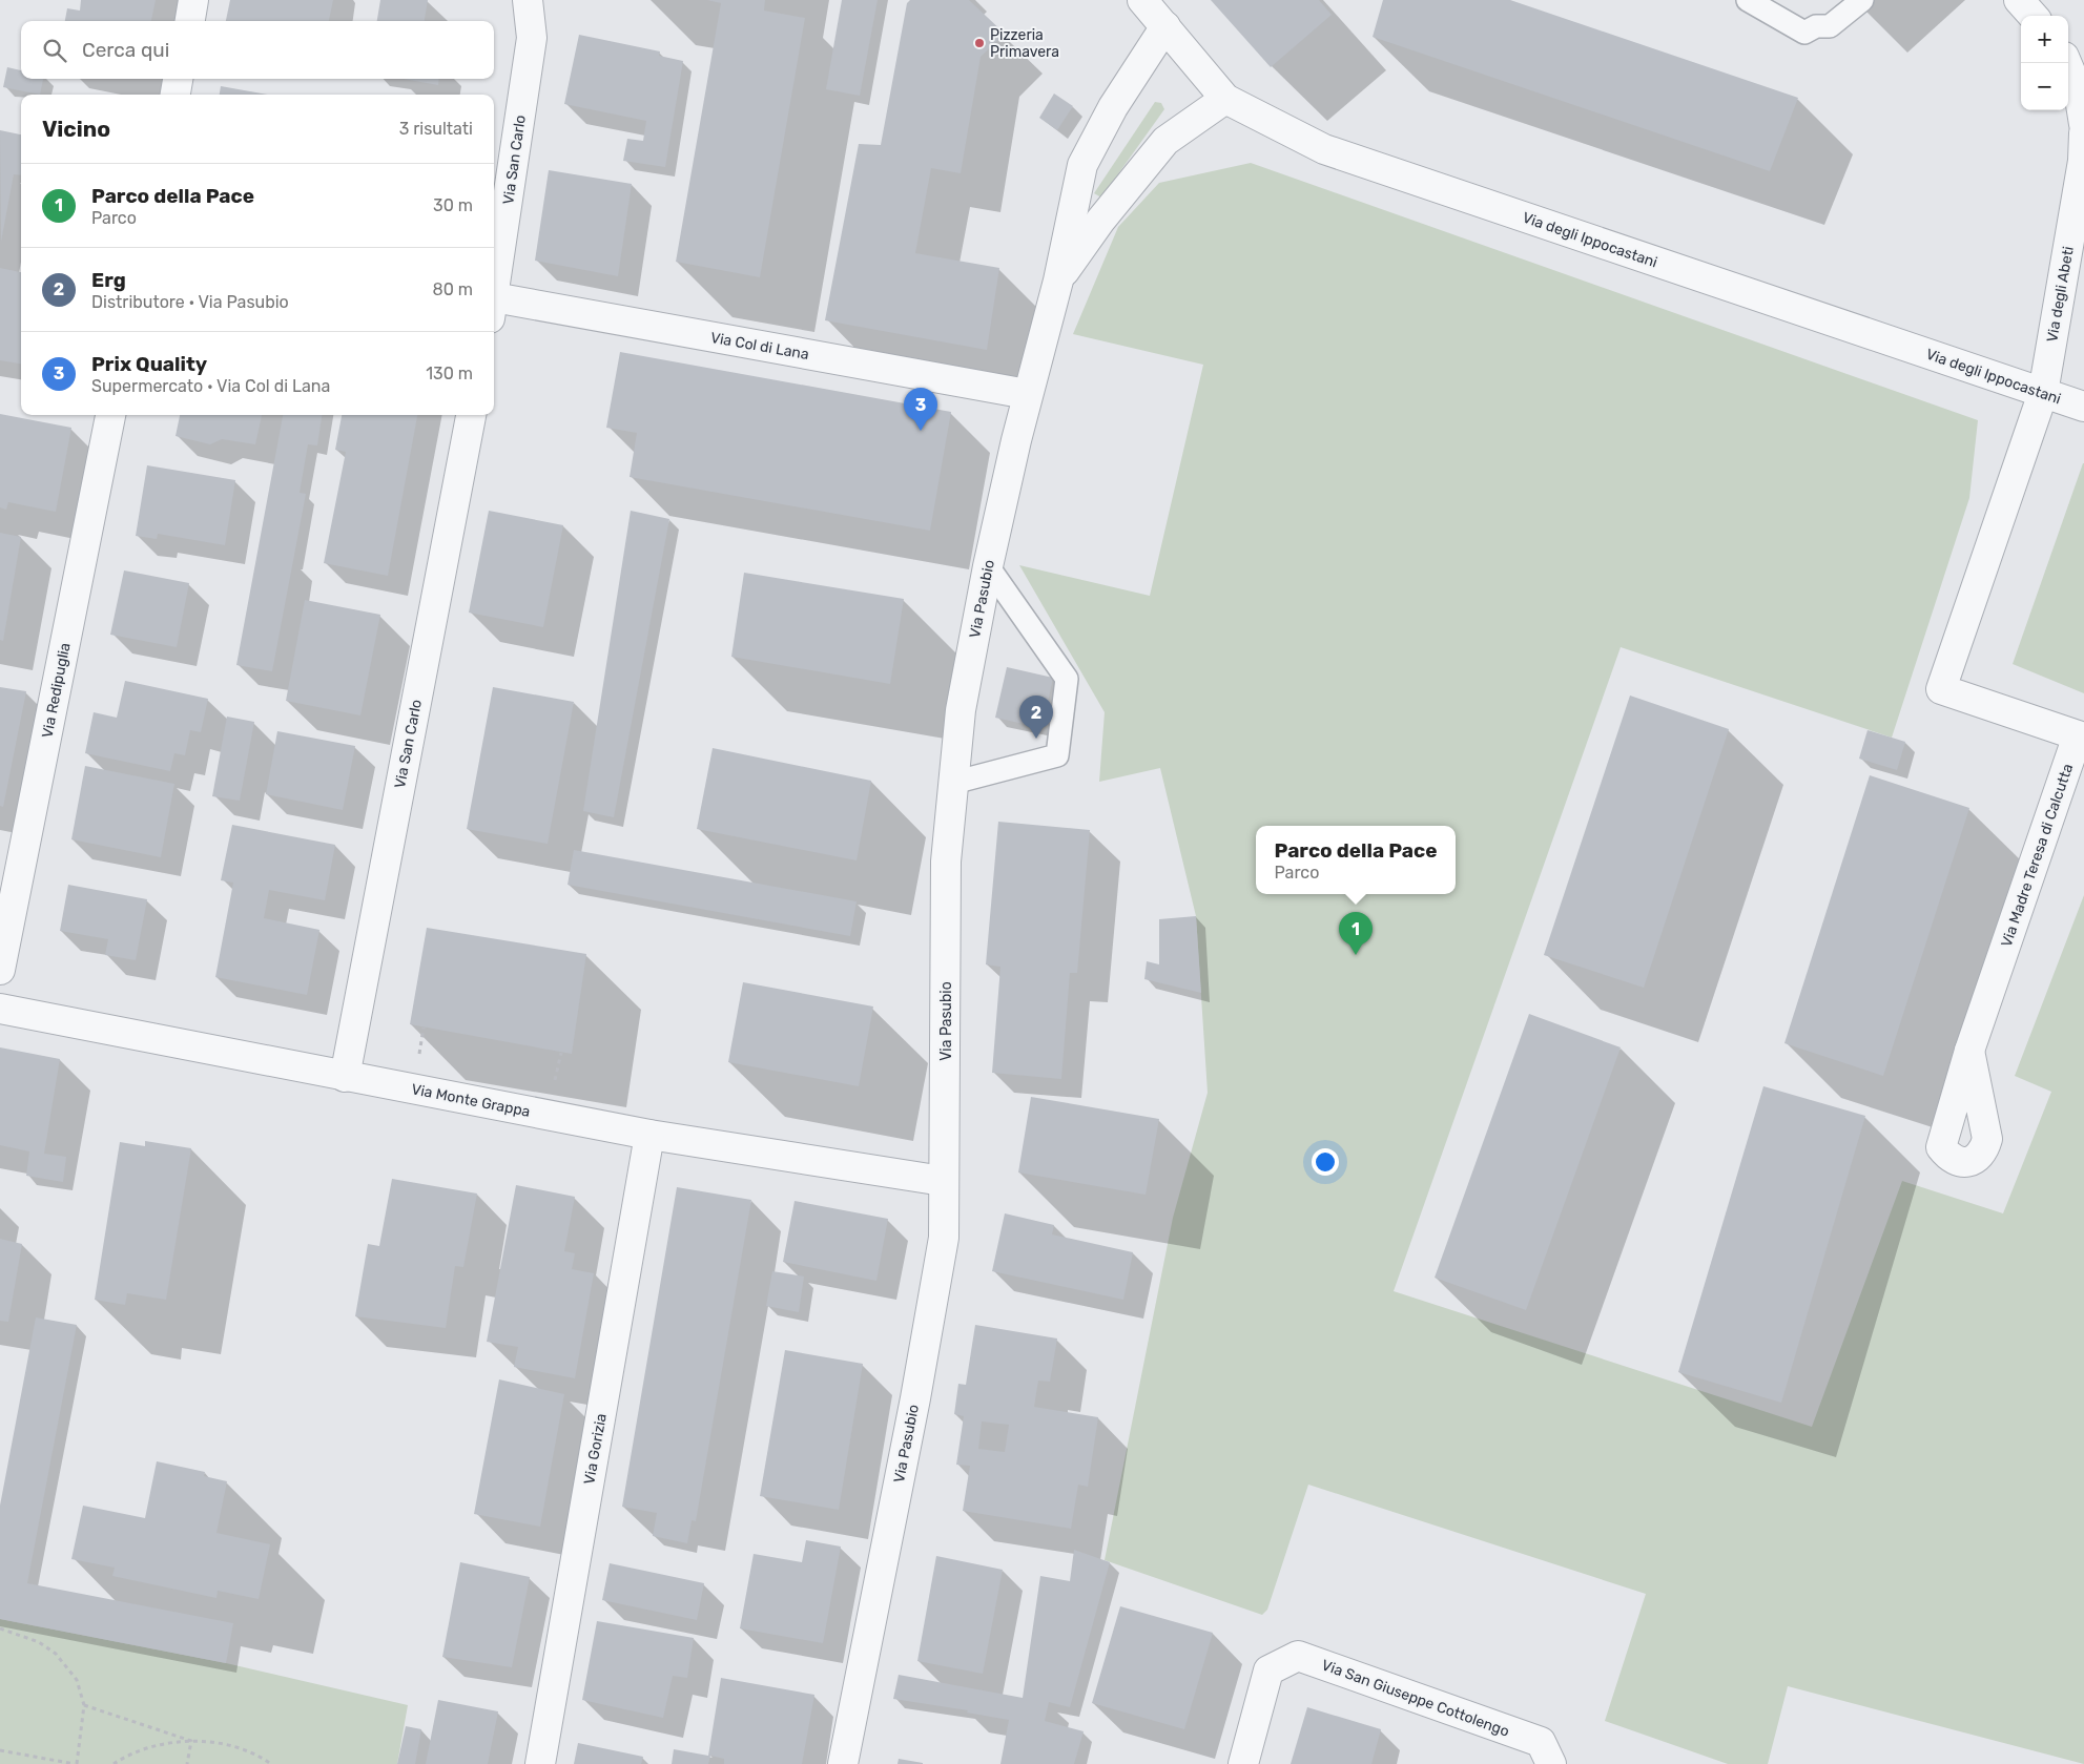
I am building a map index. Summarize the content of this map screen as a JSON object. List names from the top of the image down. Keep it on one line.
{"streets":{"street":["Via San Carlo","Via degli Ippocastani","Via degli Abeti","Via Col di Lana","Via Pasubio","Via Redipuglia","Via Madre Teresa di Calcutta","Via Monte Grappa","Via Gorizia","Via San Giuseppe Cottolengo"]},"crossings":[["Via San Carlo","Via Monte Grappa"],["Via degli Ippocastani","Via degli Abeti"],["Via degli Ippocastani","Via Pasubio"],["Via degli Ippocastani","Via Madre Teresa di Calcutta"],["Via degli Abeti","Via Madre Teresa di Calcutta"],["Via Col di Lana","Via Pasubio"],["Via Pasubio","Via Monte Grappa"],["Via Monte Grappa","Via Gorizia"]],"places":["Pizzeria Primavera"],"page":{"map_buttons":["+","−"],"search":"Cerca qui","heading":["Vicino","3 risultati"],"list":[{"mark":"1","name":"Parco della Pace","note":"Parco","value":"30 m"},{"mark":"2","name":"Erg","note":"Distributore · Via Pasubio","value":"80 m"},{"mark":"3","name":"Prix Quality","note":"Supermercato · Via Col di Lana","value":"130 m"}],"pins":["3","2","1"],"popup":["Parco della Pace","Parco"]}}
